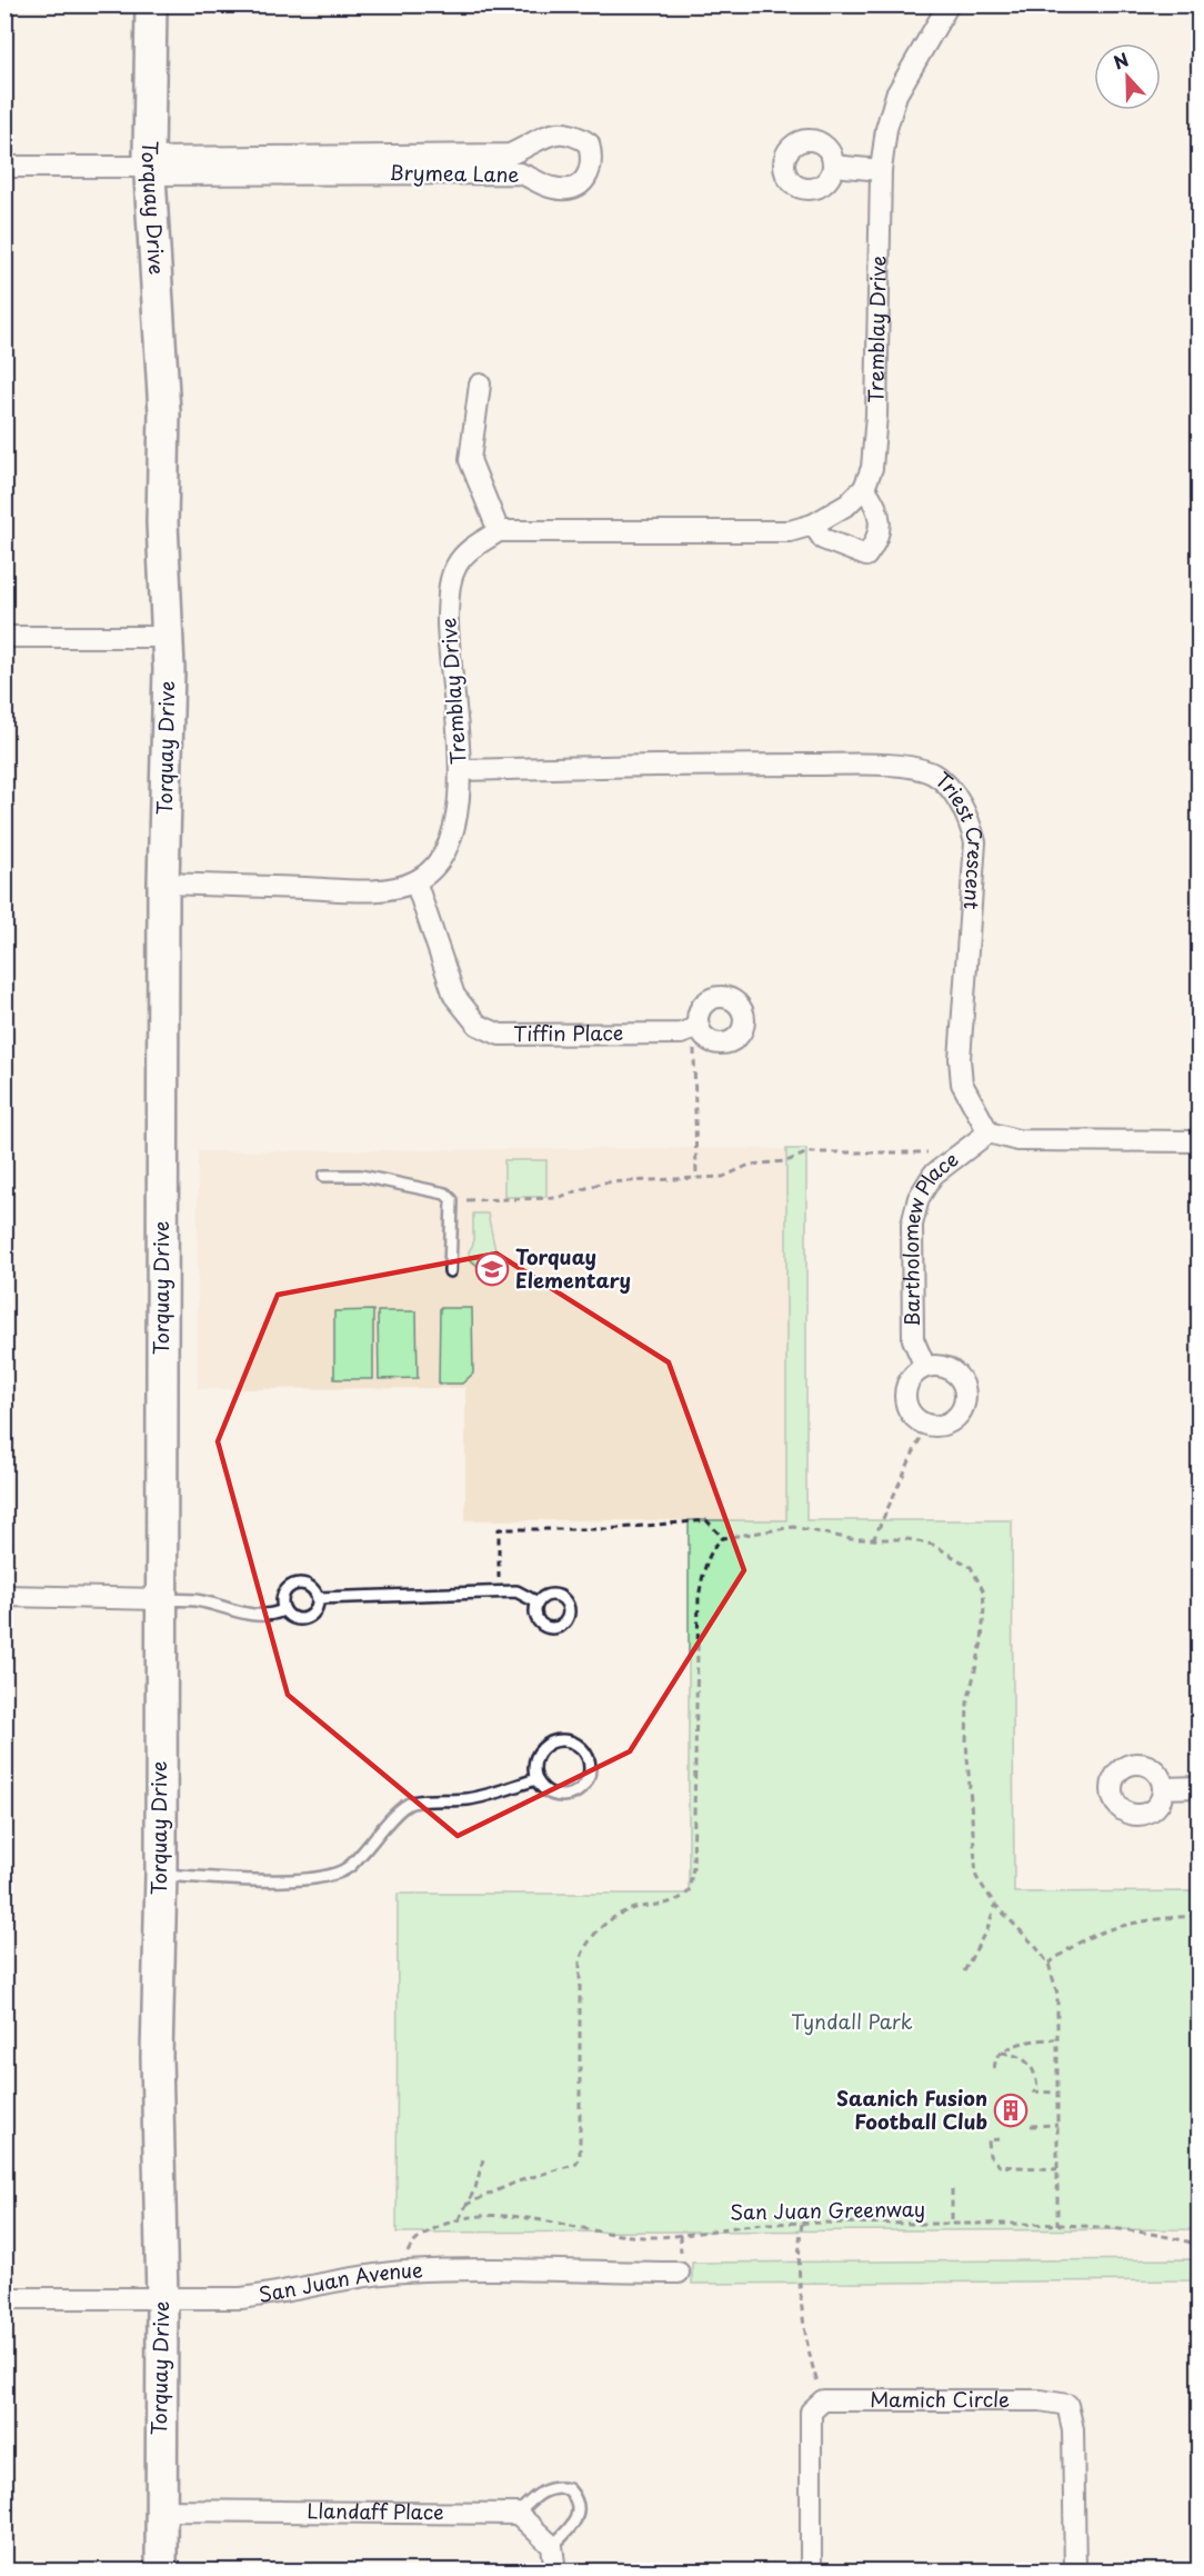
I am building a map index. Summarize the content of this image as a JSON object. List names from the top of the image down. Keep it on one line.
{"streets":{"street":["Brymea Lane","Torquay Drive","Tremblay Drive","Triest Crescent","Tiffin Place","Bartholomew Place","San Juan Avenue","Mamich Circle","Llandaff Place"],"path":["San Juan Greenway"]},"crossings":[["Brymea Lane","Torquay Drive"],["Torquay Drive","San Juan Avenue"],["Torquay Drive","Llandaff Place"],["Tremblay Drive","Triest Crescent"],["Tremblay Drive","Tiffin Place"],["Triest Crescent","Bartholomew Place"],["San Juan Greenway","San Juan Avenue"]],"parks":["Tyndall Park"],"places":{"school or university":["Torquay Elementary"],"building":["Saanich Fusion Football Club"]},"north":"top"}
